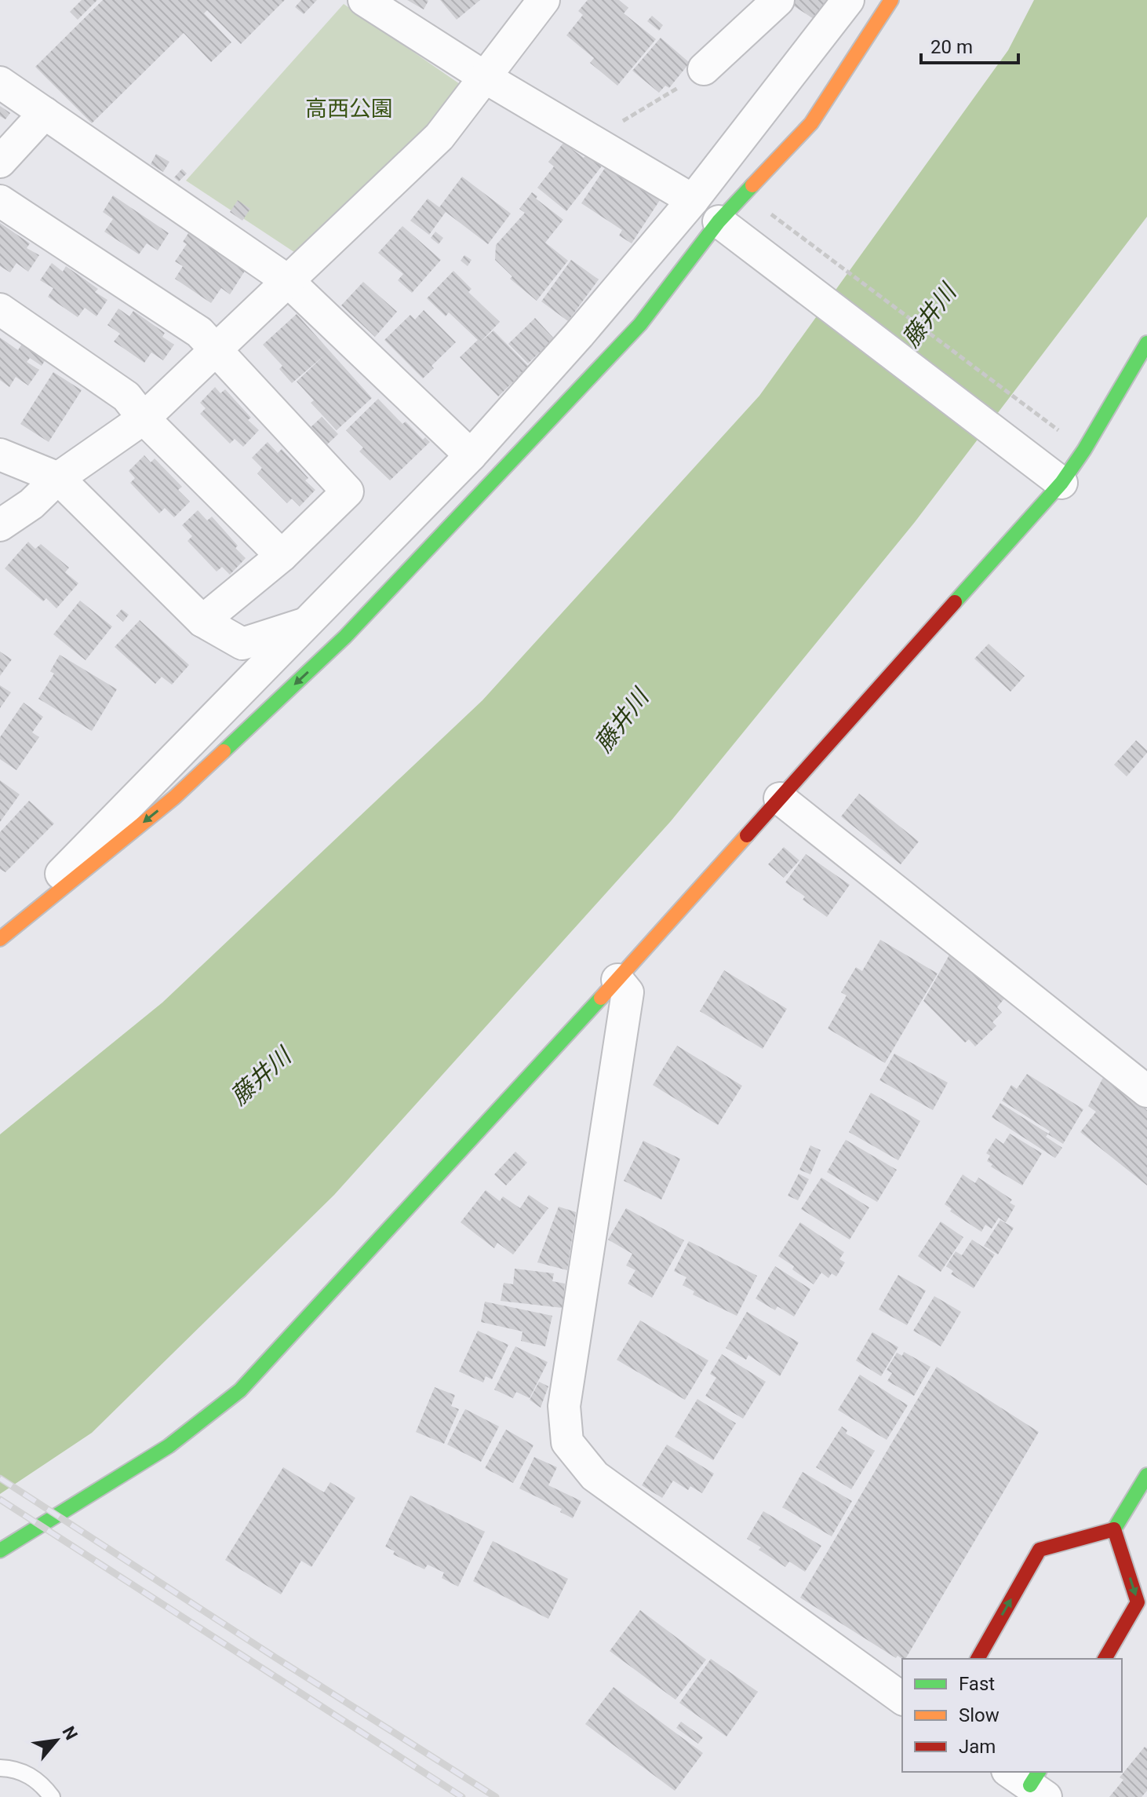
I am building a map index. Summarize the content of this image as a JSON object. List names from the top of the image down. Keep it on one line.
{"water":["藤井川"],"parks":["高西公園"],"legend":["Fast","Slow","Jam"],"scale_bar":"20 m","north":"top right"}
